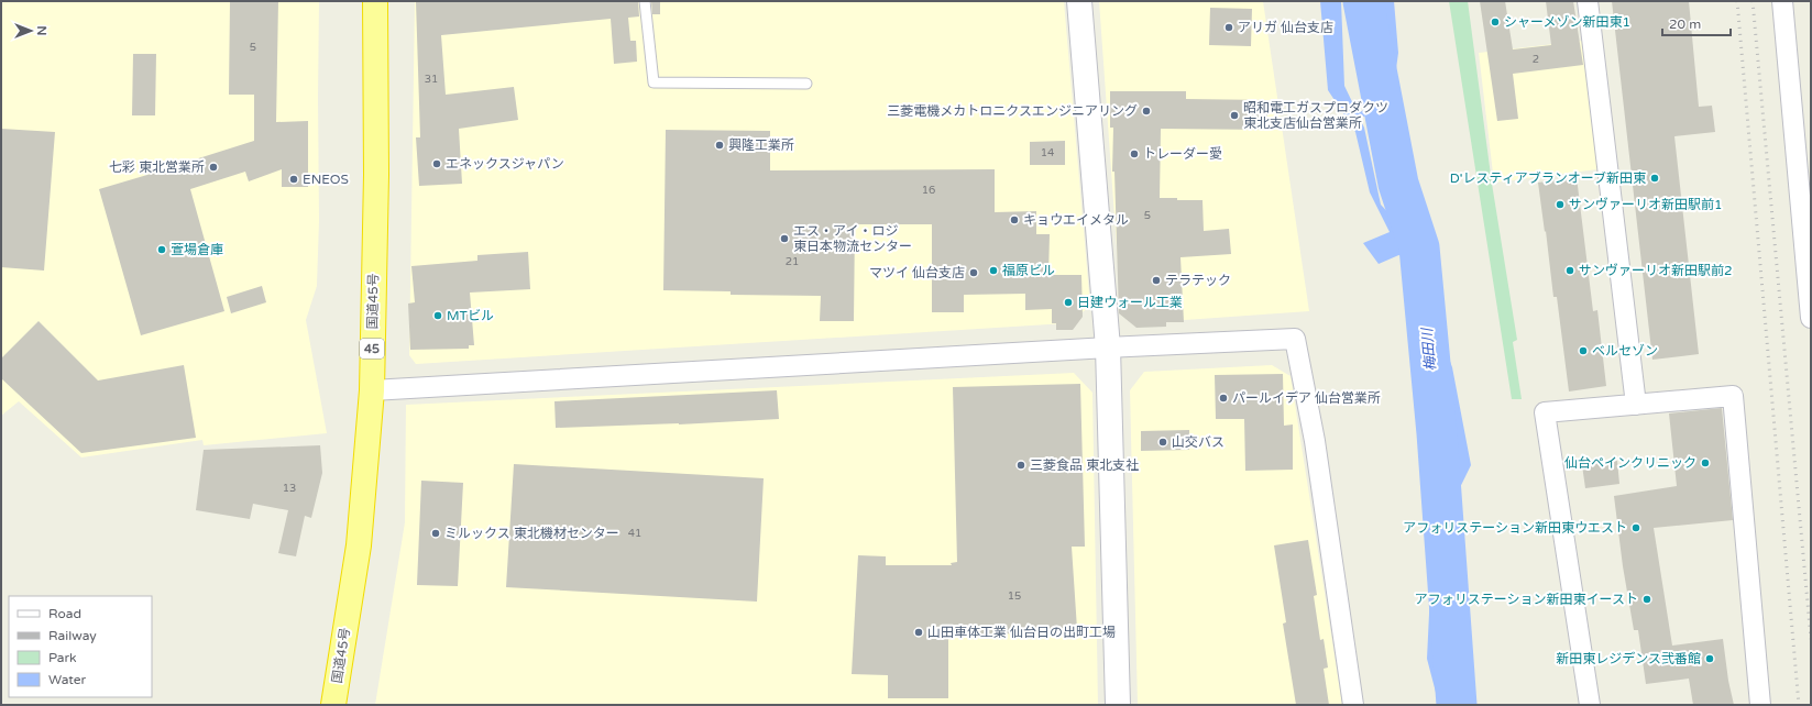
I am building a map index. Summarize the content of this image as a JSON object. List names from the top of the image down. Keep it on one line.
{"streets":{"highway":["国道45号","45"]},"water":["梅田川"],"places":["シャーメゾン新田東1","アリガ 仙台支店","三菱電機メカトロニクスエンジニアリング","昭和電工ガスプロダクツ 東北支店仙台営業所","興隆工業所","トレーダー愛","エネックスジャパン","七彩 東北営業所","D'レスティアブランオーブ新田東","ENEOS","サンヴァーリオ新田駅前1","キョウエイメタル","エス・アイ・ロジ 東日本物流センター","萱場倉庫","福原ビル","サンヴァーリオ新田駅前2","マツイ 仙台支店","テラテック","日建ウォール工業","MTビル","ベルセゾン","パールイデア 仙台営業所","山交バス","仙台ペインクリニック","三菱食品 東北支社","アフォリステーション新田東ウエスト","ミルックス 東北機材センター","アフォリステーション新田東イースト","山田車体工業 仙台日の出町工場","新田東レジデンス弐番館"],"house_numbers":["5","2","31","14","16","5","21","13","41","15"],"legend":["Road","Railway","Park","Water"],"scale_bar":"20 m","north":"right"}
